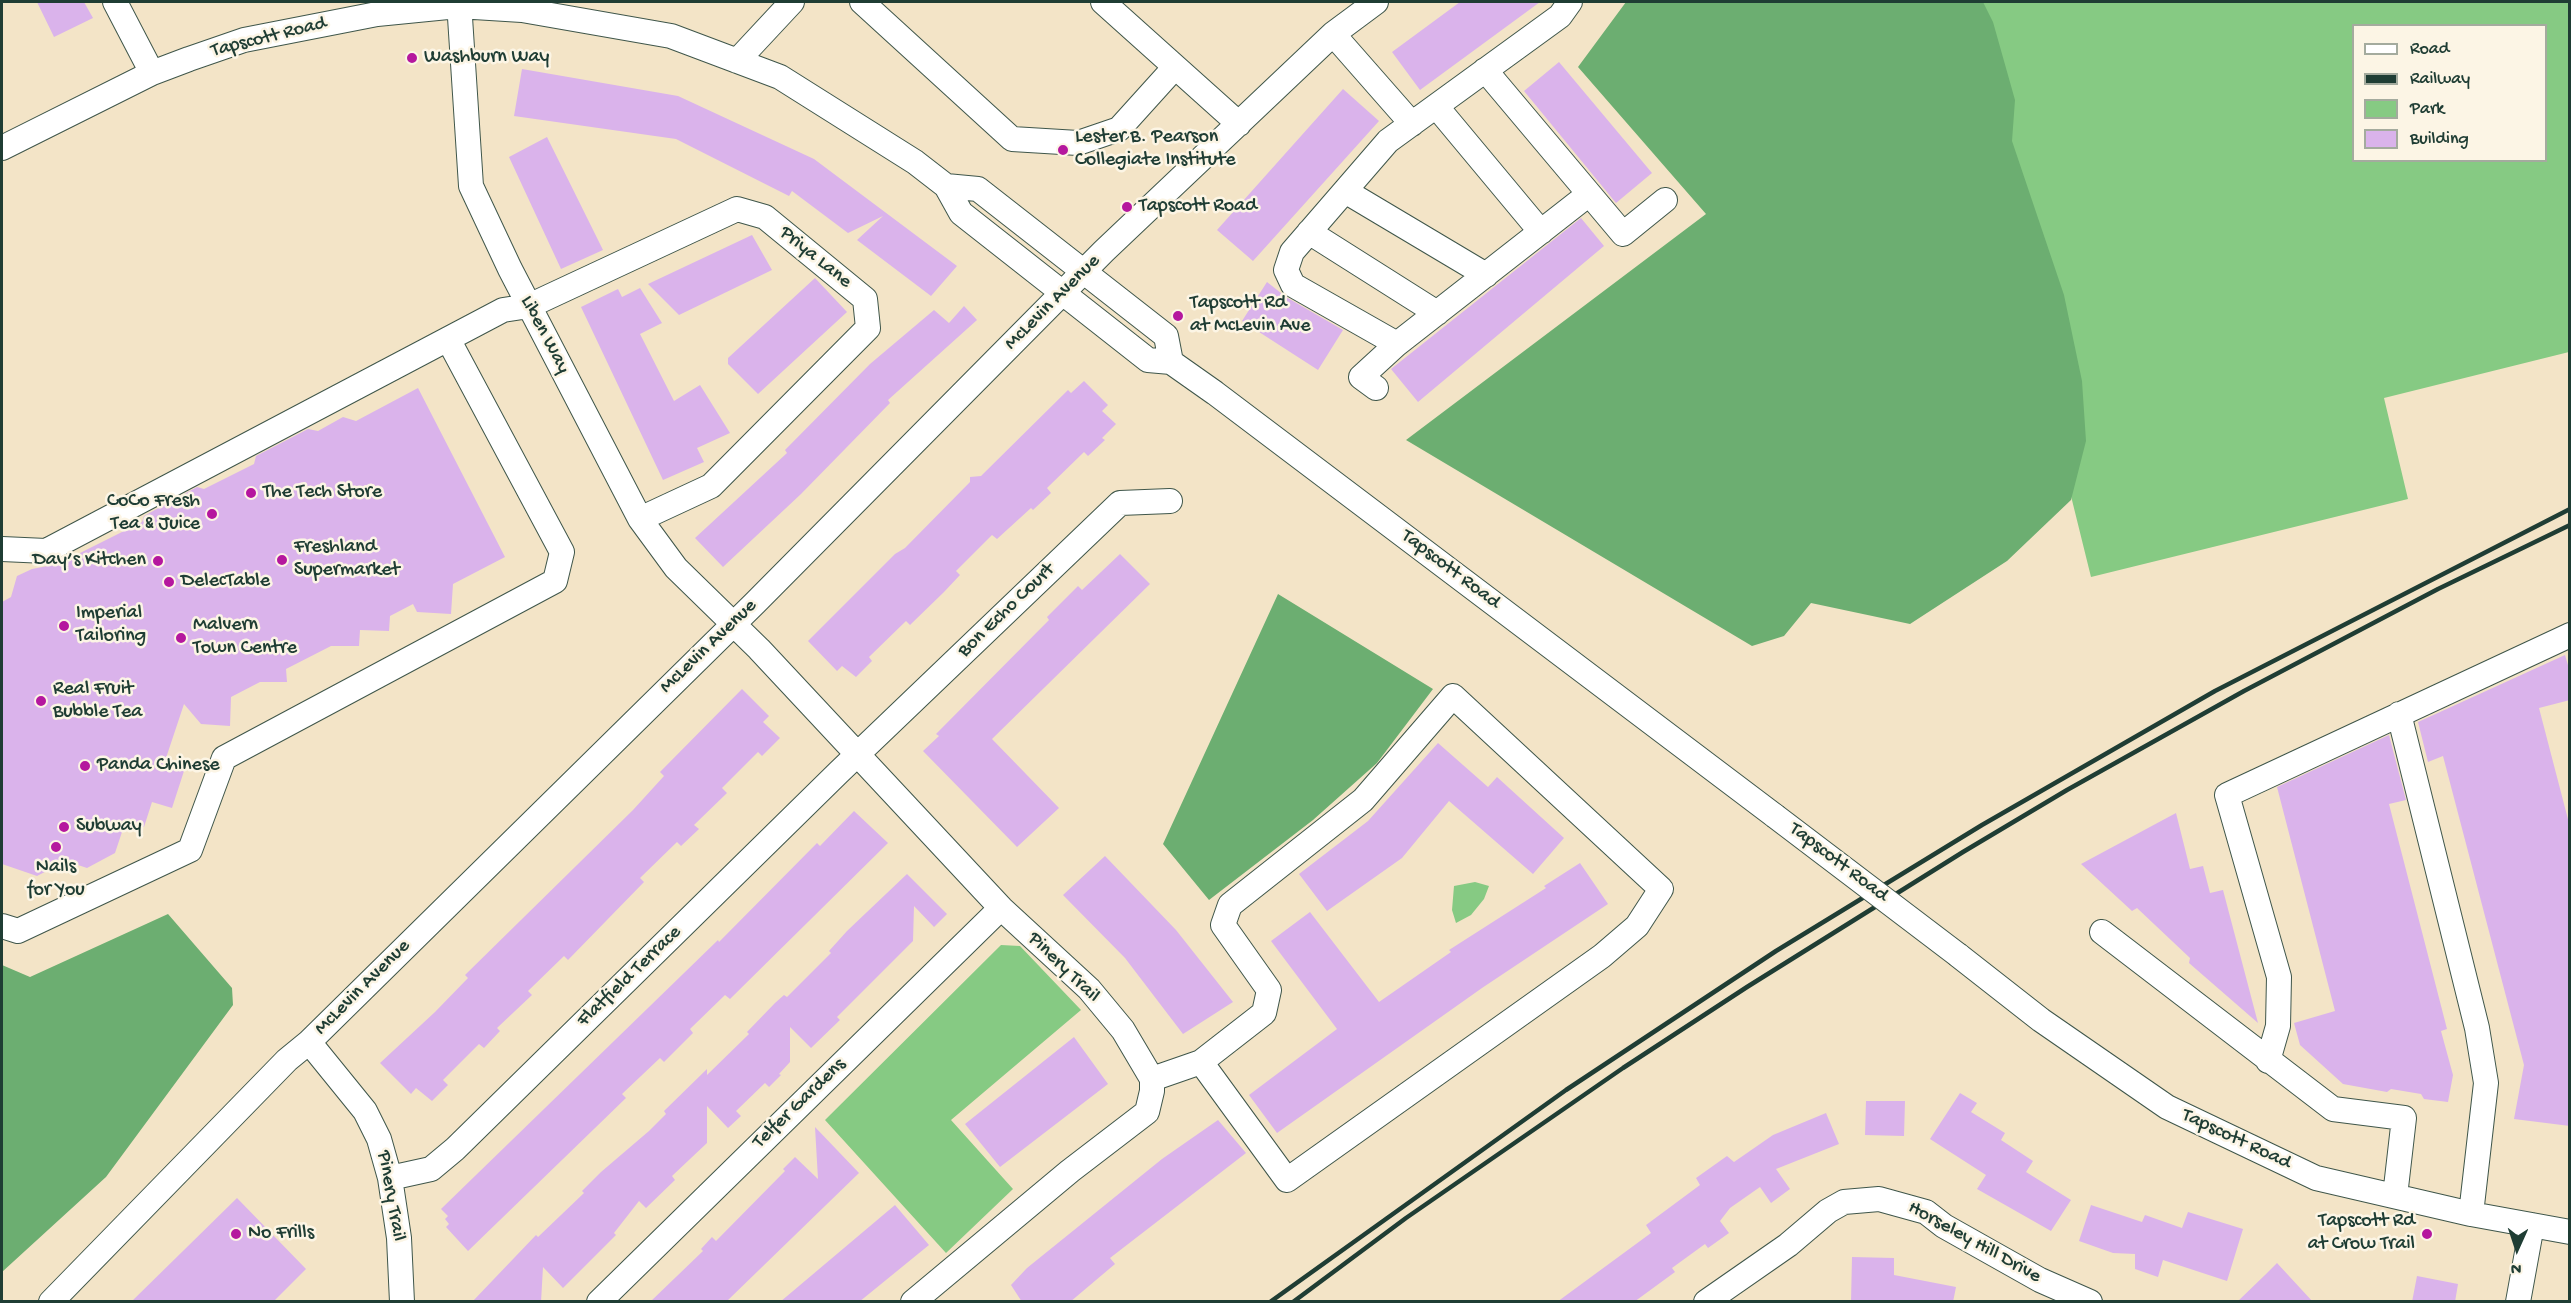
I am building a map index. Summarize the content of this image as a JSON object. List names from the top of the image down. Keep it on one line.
{"streets":{"street":["Tapscott Road","Priya Lane","McLevin Avenue","Liben Way","Bon Echo Court","Pinery Trail","Flatfield Terrace","Telfer Gardens","Horseley Hill Drive"]},"crossings":[["Tapscott Road","McLevin Avenue"],["Tapscott Road","Liben Way"],["Priya Lane","Liben Way"],["McLevin Avenue","Liben Way"],["McLevin Avenue","Pinery Trail"],["Liben Way","Pinery Trail"],["Bon Echo Court","Pinery Trail"],["Bon Echo Court","Flatfield Terrace"],["Pinery Trail","Flatfield Terrace"],["Pinery Trail","Telfer Gardens"]],"places":["Washburn Way","Lester B. Pearson Collegiate Institute","Tapscott Road","Tapscott Rd at McLevin Ave","The Tech Store","CoCo Fresh Tea & Juice","Freshland Supermarket","Day’s Kitchen","DelecTable","Imperial Tailoring","Malvern Town Centre","Real Fruit Bubble Tea","Panda Chinese","Subway","Nails for You","No Frills","Tapscott Rd at Crow Trail"],"legend":["Road","Railway","Park","Building"],"north":"bottom"}
